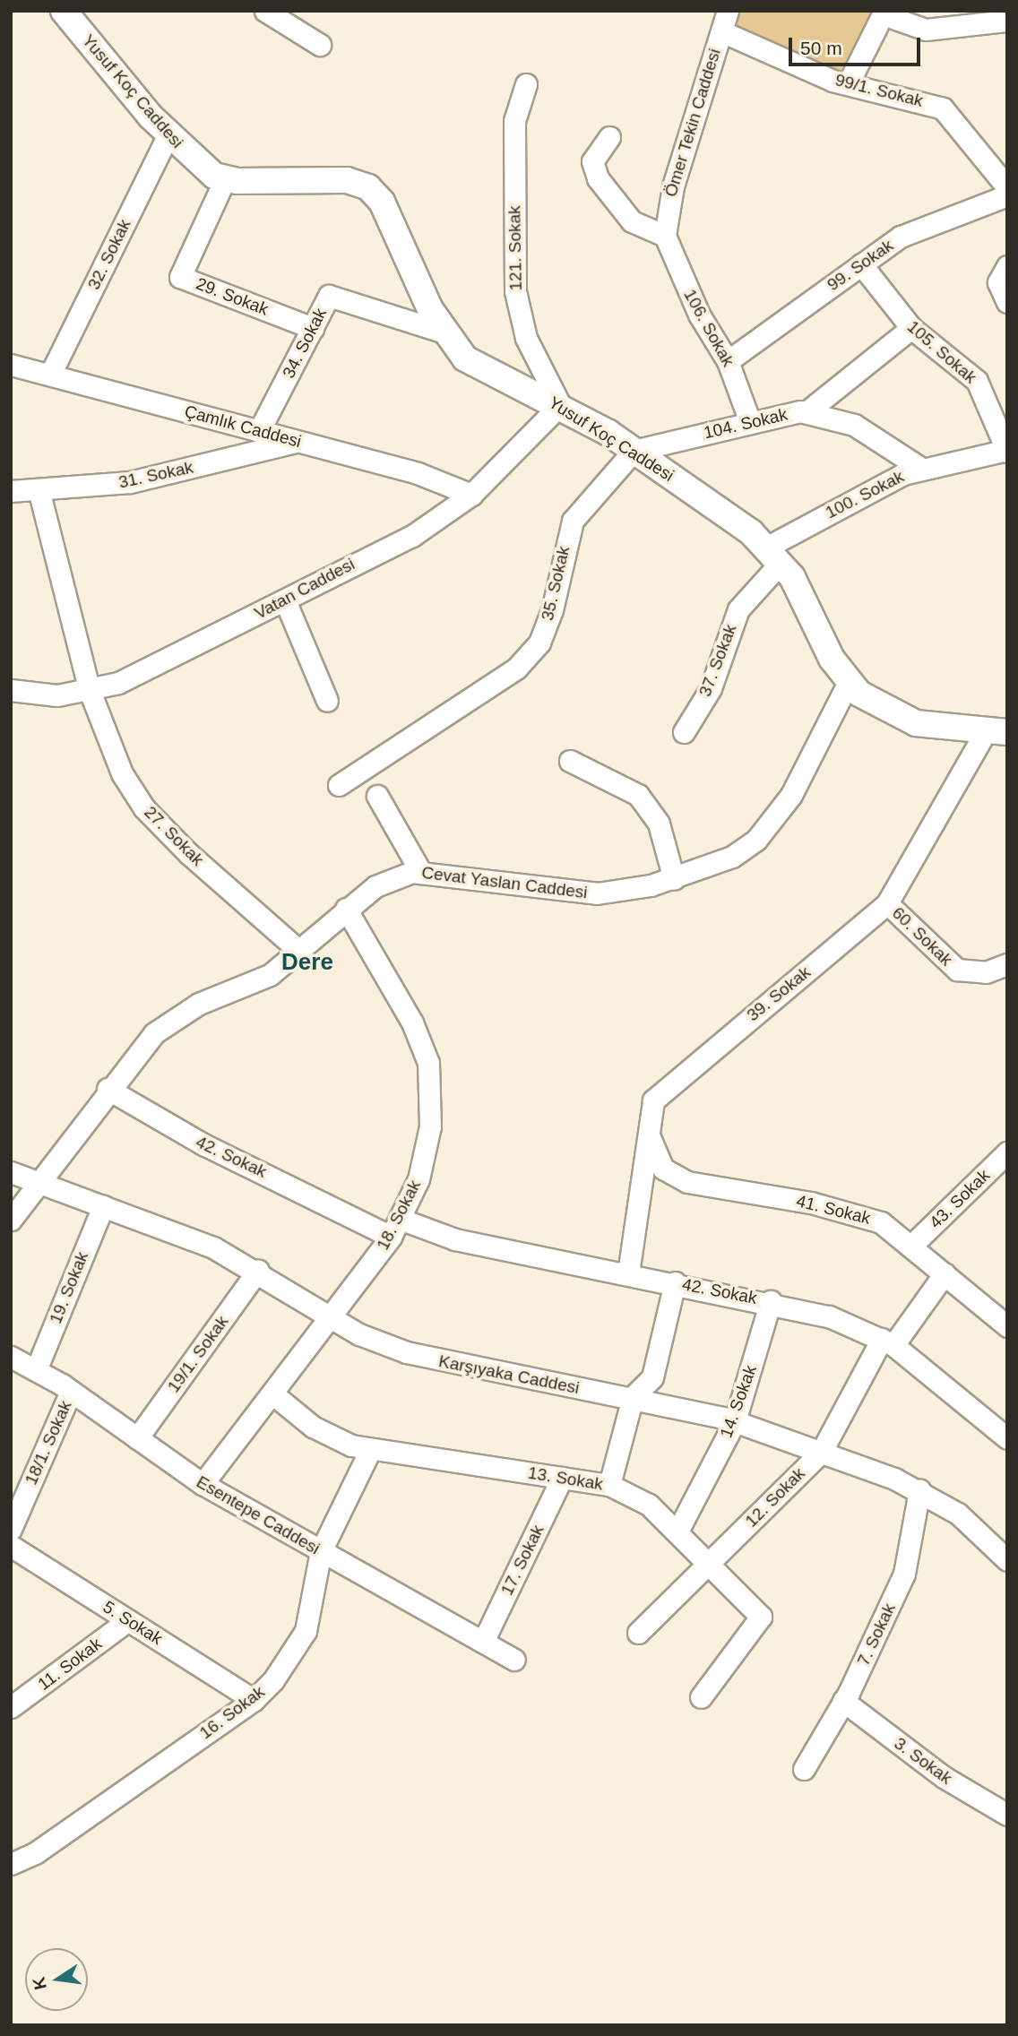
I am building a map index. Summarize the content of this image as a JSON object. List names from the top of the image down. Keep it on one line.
{"streets":{"street":["99/1. Sokak","Yusuf Koç Caddesi","Ömer Tekin Caddesi","121. Sokak","32. Sokak","99. Sokak","29. Sokak","106. Sokak","34. Sokak","105. Sokak","104. Sokak","Çamlık Caddesi","31. Sokak","100. Sokak","35. Sokak","Vatan Caddesi","37. Sokak","27. Sokak","Cevat Yaslan Caddesi","60. Sokak","39. Sokak","42. Sokak","43. Sokak","41. Sokak","18. Sokak","19. Sokak","19/1. Sokak","Karşıyaka Caddesi","14. Sokak","18/1. Sokak","13. Sokak","12. Sokak","Esentepe Caddesi","17. Sokak","5. Sokak","7. Sokak","11. Sokak","16. Sokak","3. Sokak"]},"crossings":[["99/1. Sokak","Ömer Tekin Caddesi"],["Yusuf Koç Caddesi","121. Sokak"],["Yusuf Koç Caddesi","32. Sokak"],["Yusuf Koç Caddesi","29. Sokak"],["Yusuf Koç Caddesi","34. Sokak"],["Yusuf Koç Caddesi","104. Sokak"],["Yusuf Koç Caddesi","100. Sokak"],["Yusuf Koç Caddesi","35. Sokak"],["Yusuf Koç Caddesi","Vatan Caddesi"],["Yusuf Koç Caddesi","37. Sokak"],["Yusuf Koç Caddesi","Cevat Yaslan Caddesi"],["Yusuf Koç Caddesi","39. Sokak"],["Ömer Tekin Caddesi","106. Sokak"],["121. Sokak","Vatan Caddesi"],["32. Sokak","Çamlık Caddesi"],["99. Sokak","106. Sokak"],["99. Sokak","105. Sokak"],["29. Sokak","34. Sokak"],["106. Sokak","104. Sokak"],["34. Sokak","Çamlık Caddesi"],["105. Sokak","100. Sokak"],["104. Sokak","100. Sokak"],["104. Sokak","35. Sokak"],["Çamlık Caddesi","31. Sokak"],["Çamlık Caddesi","Vatan Caddesi"],["100. Sokak","37. Sokak"],["Vatan Caddesi","27. Sokak"],["27. Sokak","Cevat Yaslan Caddesi"],["Cevat Yaslan Caddesi","42. Sokak"],["Cevat Yaslan Caddesi","18. Sokak"],["Cevat Yaslan Caddesi","Karşıyaka Caddesi"],["60. Sokak","39. Sokak"],["39. Sokak","42. Sokak"],["39. Sokak","41. Sokak"],["42. Sokak","18. Sokak"],["42. Sokak","14. Sokak"],["42. Sokak","12. Sokak"],["43. Sokak","41. Sokak"],["41. Sokak","12. Sokak"],["18. Sokak","Karşıyaka Caddesi"],["18. Sokak","13. Sokak"],["18. Sokak","Esentepe Caddesi"],["19. Sokak","Karşıyaka Caddesi"],["19. Sokak","Esentepe Caddesi"],["19/1. Sokak","Karşıyaka Caddesi"],["19/1. Sokak","Esentepe Caddesi"],["Karşıyaka Caddesi","14. Sokak"],["Karşıyaka Caddesi","12. Sokak"],["Karşıyaka Caddesi","7. Sokak"],["14. Sokak","13. Sokak"],["18/1. Sokak","Esentepe Caddesi"],["13. Sokak","12. Sokak"],["13. Sokak","17. Sokak"],["13. Sokak","16. Sokak"],["Esentepe Caddesi","17. Sokak"],["Esentepe Caddesi","16. Sokak"],["5. Sokak","11. Sokak"],["5. Sokak","16. Sokak"],["7. Sokak","3. Sokak"]],"districts":["Dere"],"scale_bar":"50 m","north":"left"}
